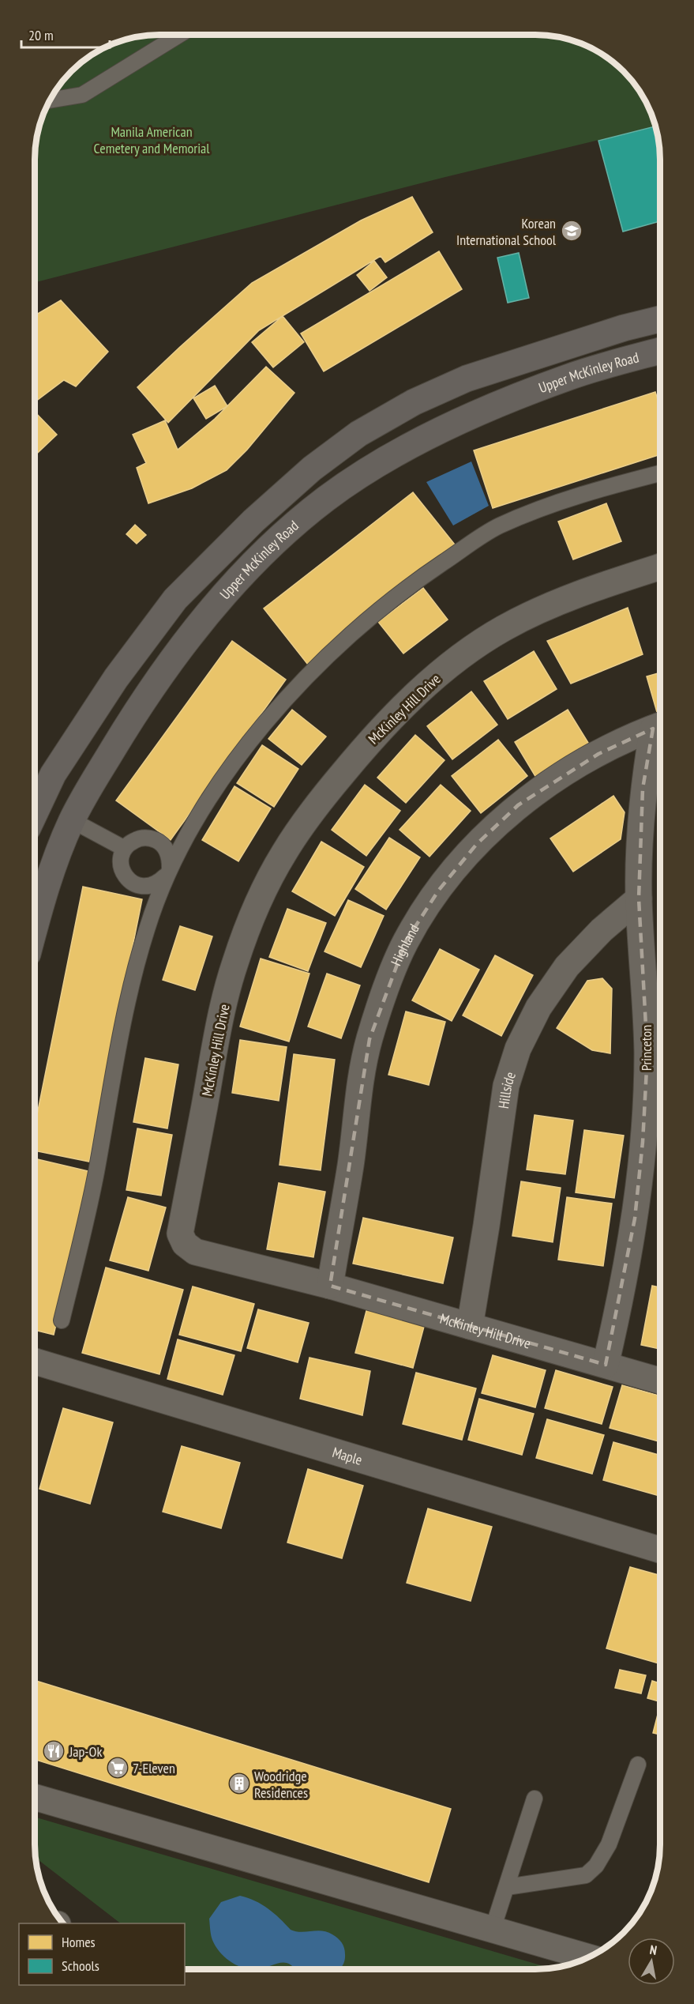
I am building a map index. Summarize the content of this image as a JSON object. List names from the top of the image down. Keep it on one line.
{"streets":{"main road":["Upper McKinley Road"],"street":["McKinley Hill Drive","Highland","Princeton","Hillside","Maple"]},"crossings":[["McKinley Hill Drive","Highland"],["McKinley Hill Drive","Princeton"],["McKinley Hill Drive","Hillside"],["Highland","Princeton"],["Princeton","Hillside"]],"parks":["Manila American Cemetery and Memorial"],"places":{"school or university":["Korean International School"],"restaurant":["Jap-Ok"],"supermarket":["7-Eleven"],"building":["Woodridge Residences"]},"legend":["Homes","Schools"],"scale_bar":"20 m","north":"top"}
